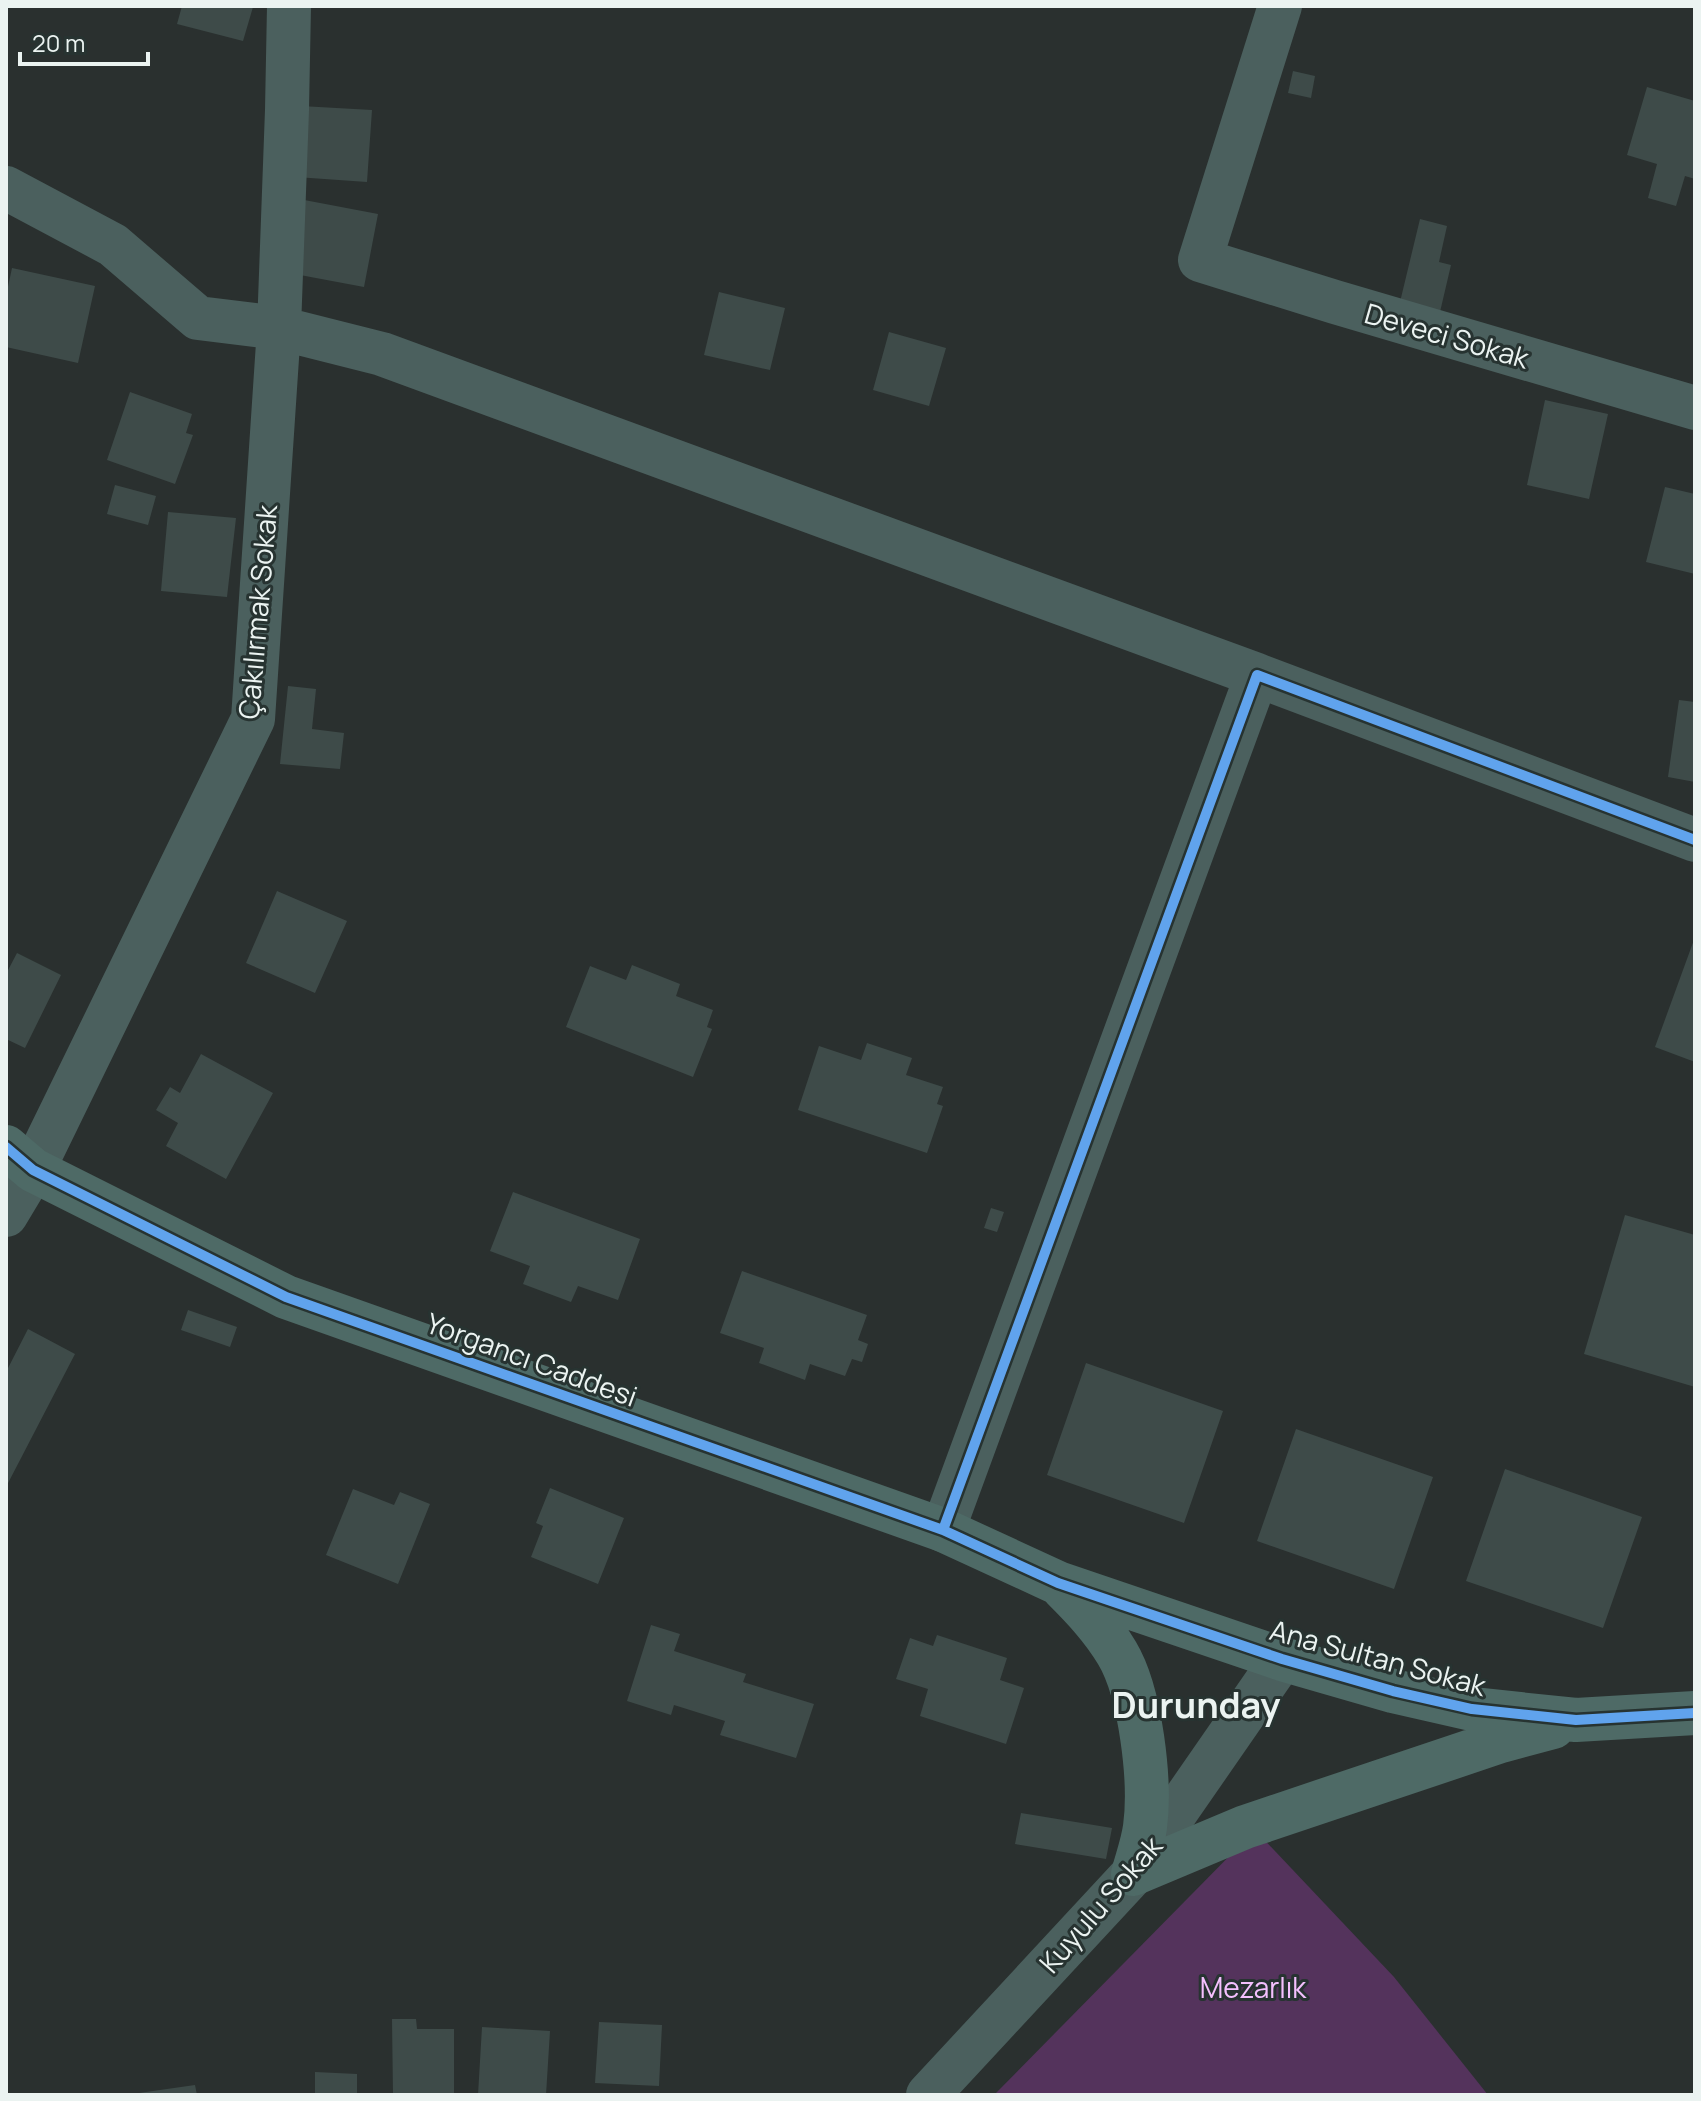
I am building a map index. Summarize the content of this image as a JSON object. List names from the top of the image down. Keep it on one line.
{"streets":{"street":["Deveci Sokak","Çakılırmak Sokak","Yorgancı Caddesi","Ana Sultan Sokak","Kuyulu Sokak"]},"crossings":[["Çakılırmak Sokak","Yorgancı Caddesi"],["Yorgancı Caddesi","Ana Sultan Sokak"],["Ana Sultan Sokak","Kuyulu Sokak"]],"districts":["Durunday"],"parks":["Mezarlık"],"scale_bar":"20 m"}
